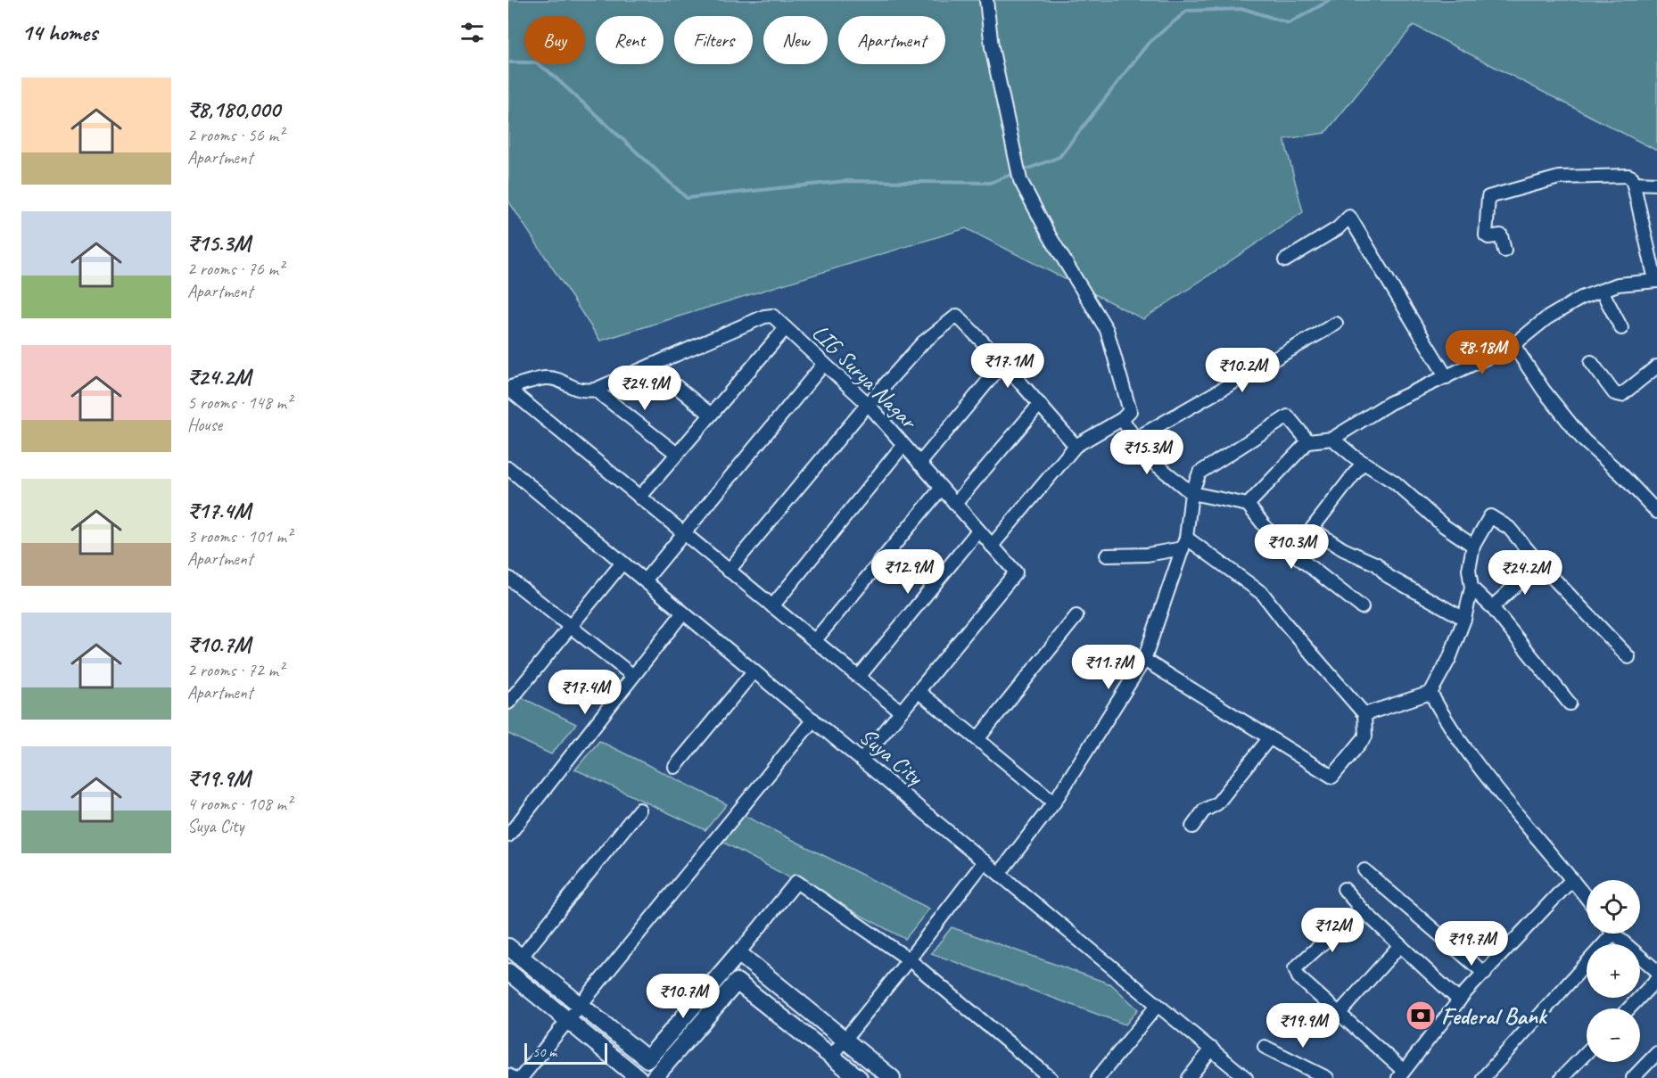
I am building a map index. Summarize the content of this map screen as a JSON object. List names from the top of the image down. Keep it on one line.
{"streets":{"street":["LIG Surya Nagar","Suya City"]},"crossings":[["LIG Surya Nagar","Suya City"]],"places":{"bank":["Federal Bank"]},"scale_bar":"50 m","page":{"heading":"14 homes","chip":["Buy","Rent","Filters","New","Apartment"],"list":[{"name":"₹8,180,000","note":"2 rooms · 56 m² · Apartment"},{"name":"₹15.3M","note":"2 rooms · 76 m² · Apartment"},{"name":"₹24.2M","note":"5 rooms · 148 m² · House"},{"name":"₹17.4M","note":"3 rooms · 101 m² · Apartment"},{"name":"₹10.7M","note":"2 rooms · 72 m² · Apartment"},{"name":"₹19.9M","note":"4 rooms · 108 m² · Suya City"}],"price":["₹8.18M","₹17.1M","₹10.2M","₹24.9M","₹15.3M","₹10.3M","₹12.9M","₹24.2M","₹11.7M","₹17.4M","₹12M","₹19.7M","₹10.7M","₹19.9M"],"map_buttons":["+","−"],"scale":"50 m"}}
